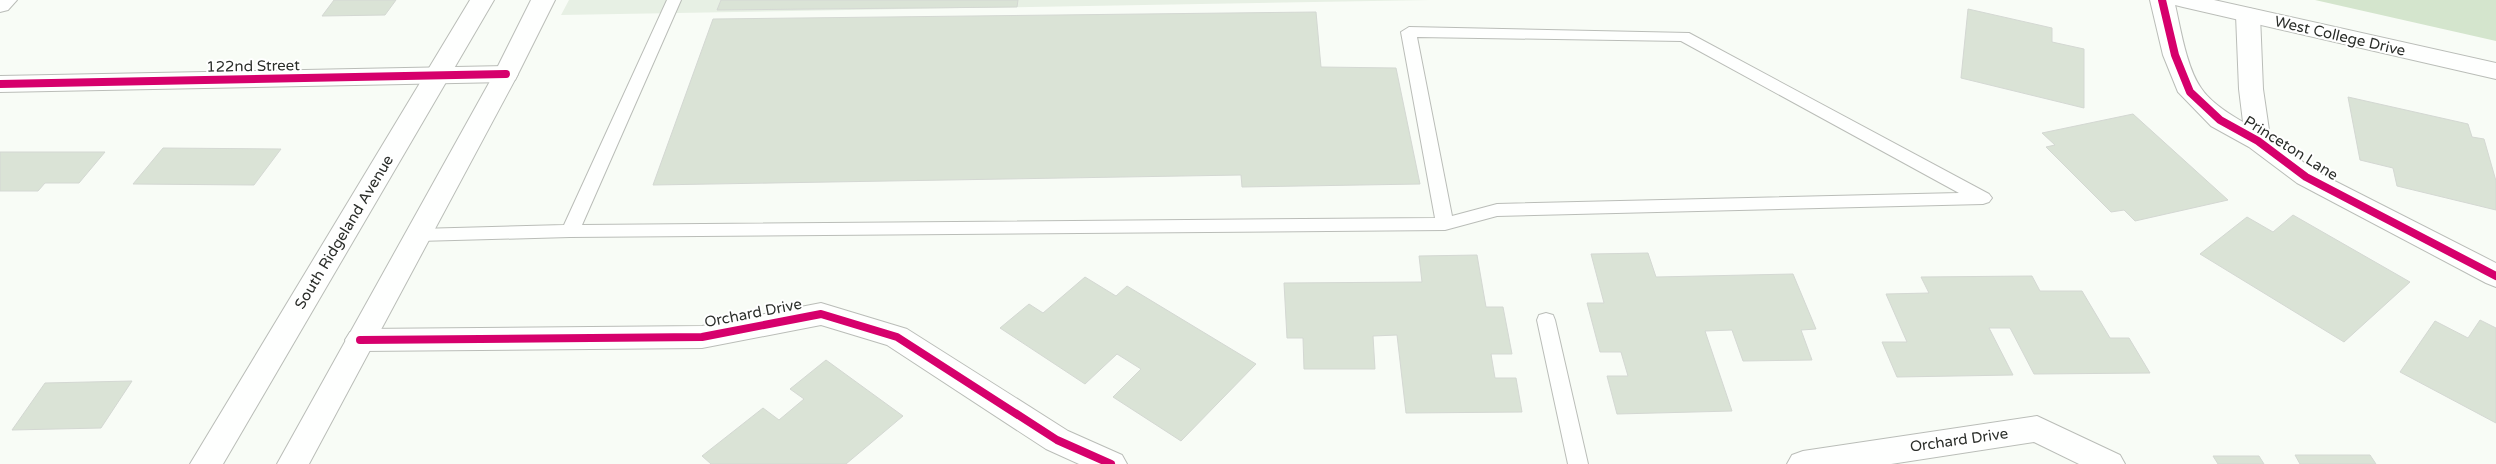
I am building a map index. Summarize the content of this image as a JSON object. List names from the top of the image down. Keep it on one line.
{"streets":{"street":["West College Drive","122nd Street","Princeton Lane","South Ridgeland Avenue","Orchard Drive"]},"crossings":[["West College Drive","Princeton Lane"],["122nd Street","South Ridgeland Avenue"]]}
